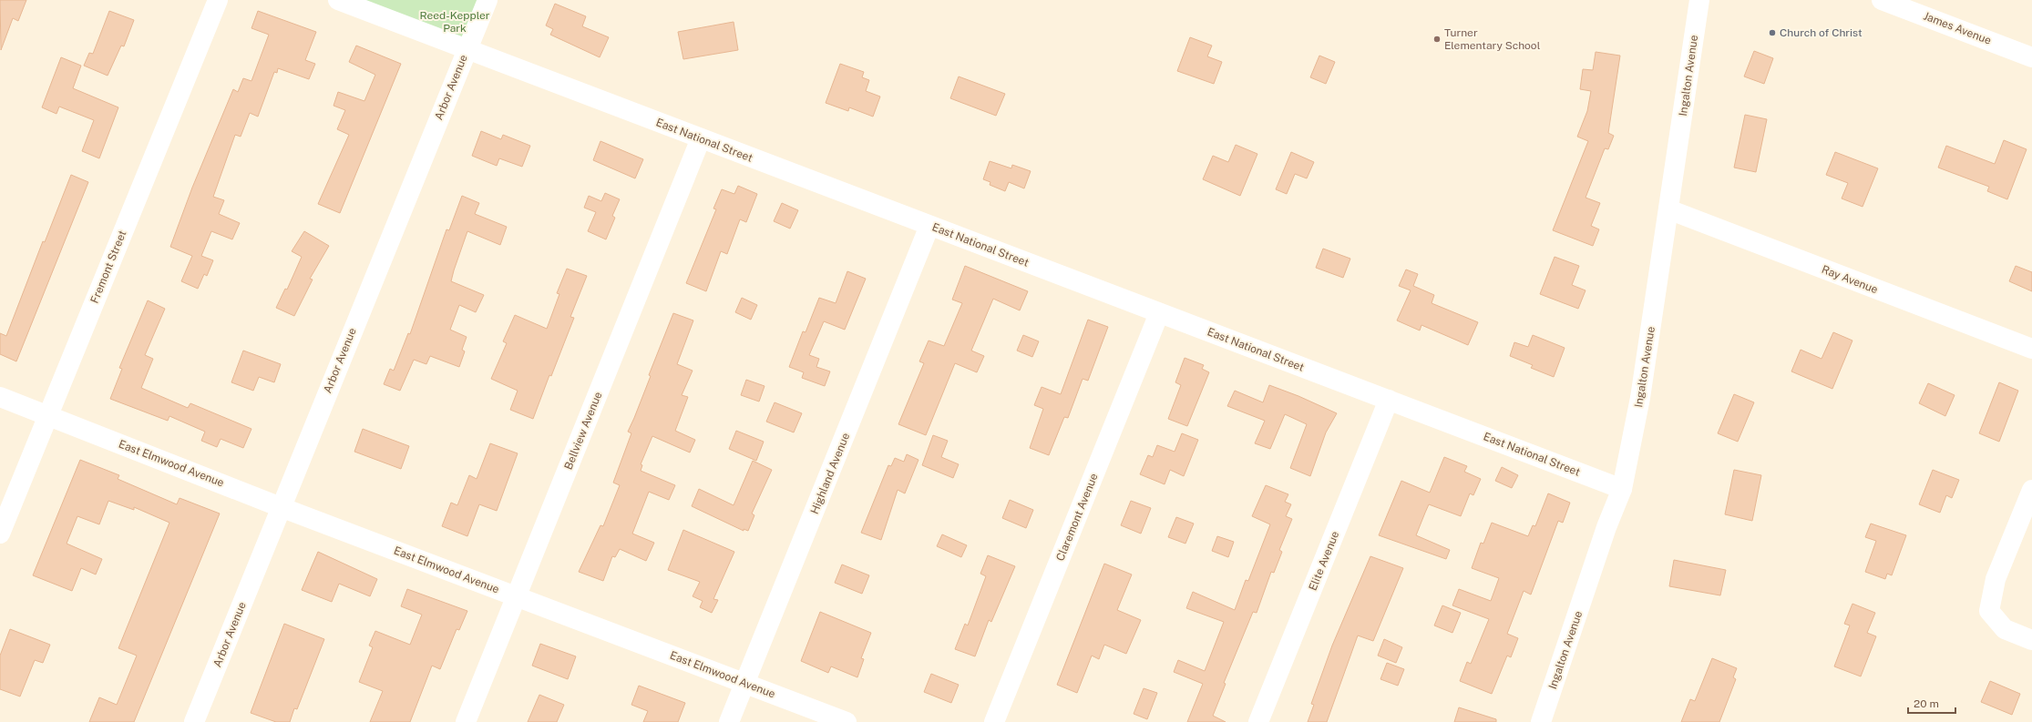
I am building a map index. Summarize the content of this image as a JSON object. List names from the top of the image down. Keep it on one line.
{"streets":{"street":["James Avenue","Ingalton Avenue","Arbor Avenue","East National Street","Fremont Street","Ray Avenue","Bellview Avenue","East Elmwood Avenue","Highland Avenue","Claremont Avenue","Elite Avenue"]},"crossings":[["Ingalton Avenue","East National Street"],["Ingalton Avenue","Ray Avenue"],["Arbor Avenue","East National Street"],["Arbor Avenue","East Elmwood Avenue"],["East National Street","Bellview Avenue"],["East National Street","Highland Avenue"],["East National Street","Claremont Avenue"],["East National Street","Elite Avenue"],["Fremont Street","East Elmwood Avenue"],["Bellview Avenue","East Elmwood Avenue"],["East Elmwood Avenue","Highland Avenue"]],"parks":["Reed-Keppler Park"],"places":["Church of Christ","Turner Elementary School"],"scale_bar":"20 m"}
